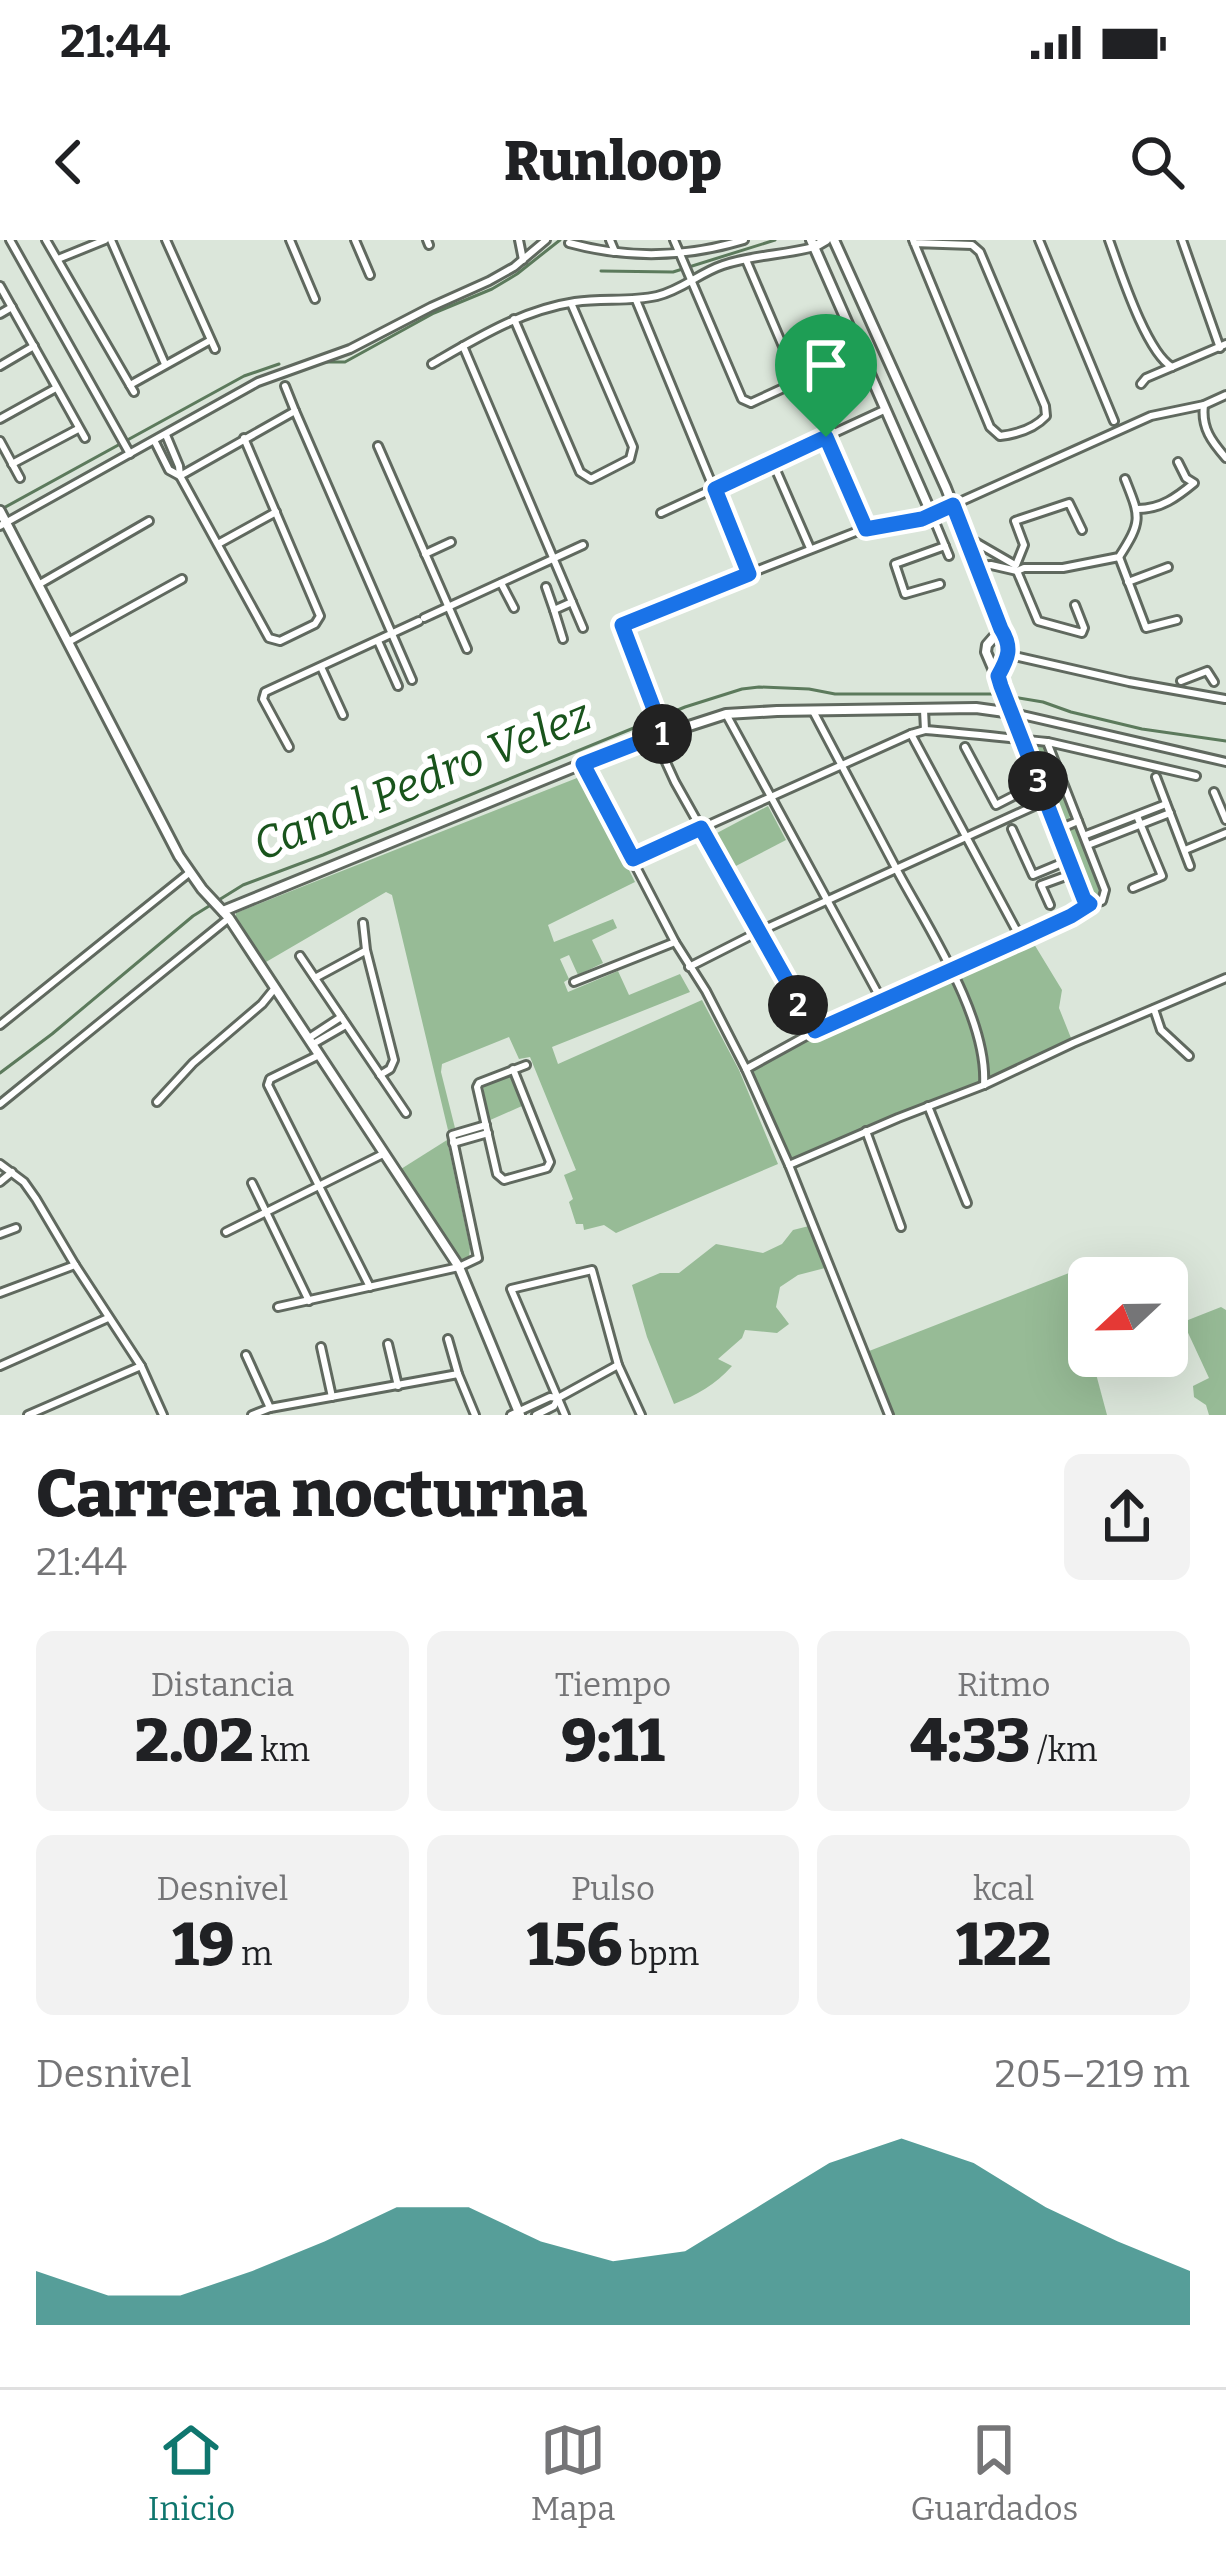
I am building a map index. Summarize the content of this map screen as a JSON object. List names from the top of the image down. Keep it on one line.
{"water":["Canal Pedro Velez"],"north":"left","page":{"status":"21:44","header":"Runloop","pins":["1","3","2"],"heading":["Carrera nocturna","21:44"],"stats":[["Distancia","2.02 km"],["Tiempo","9:11"],["Ritmo","4:33 /km"],["Desnivel","19 m"],["Pulso","156 bpm"],["kcal","122"]],"chart":["Desnivel","205–219 m"],"tabs":["Inicio","Mapa","Guardados"]}}
